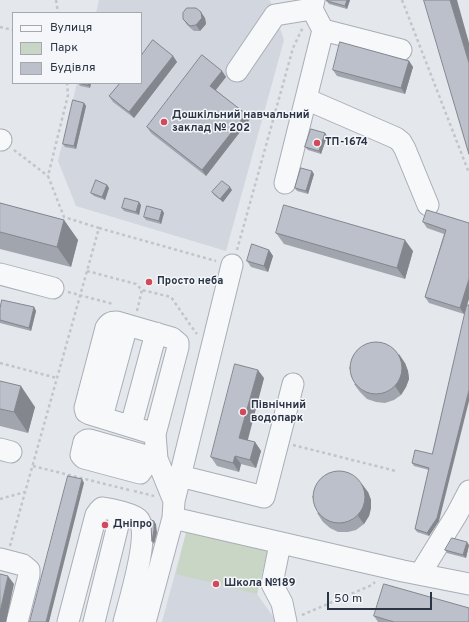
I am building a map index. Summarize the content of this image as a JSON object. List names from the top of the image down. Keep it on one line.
{"places":["Дошкільний навчальний заклад № 202","ТП-1674","Просто неба","Північний водопарк","Дніпро","Школа №189"],"legend":["Вулиця","Парк","Будівля"],"scale_bar":"50 m"}
